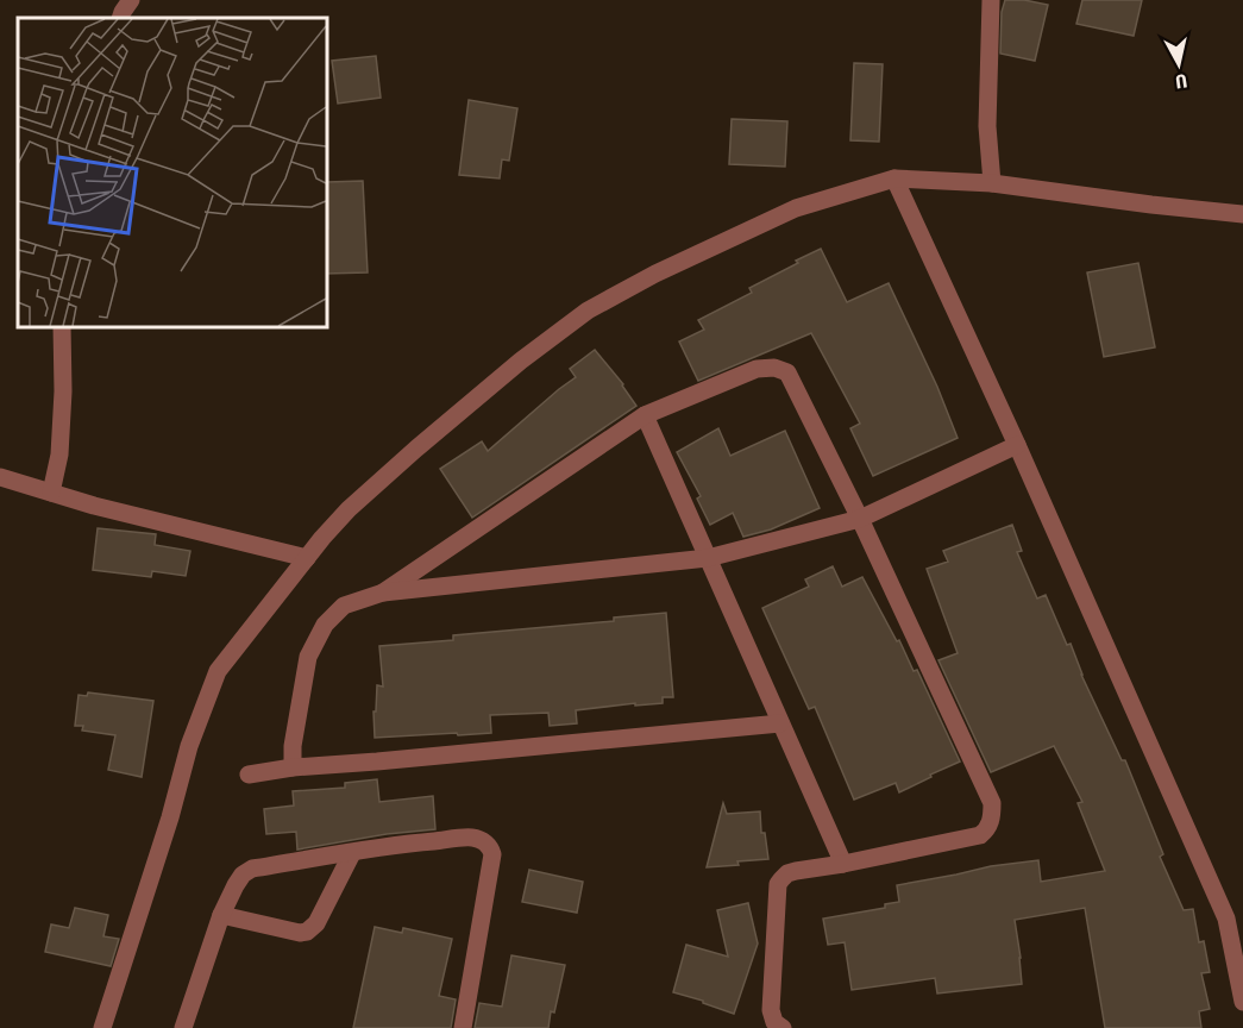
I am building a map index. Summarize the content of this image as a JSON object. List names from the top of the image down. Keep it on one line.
{"north":"bottom"}
